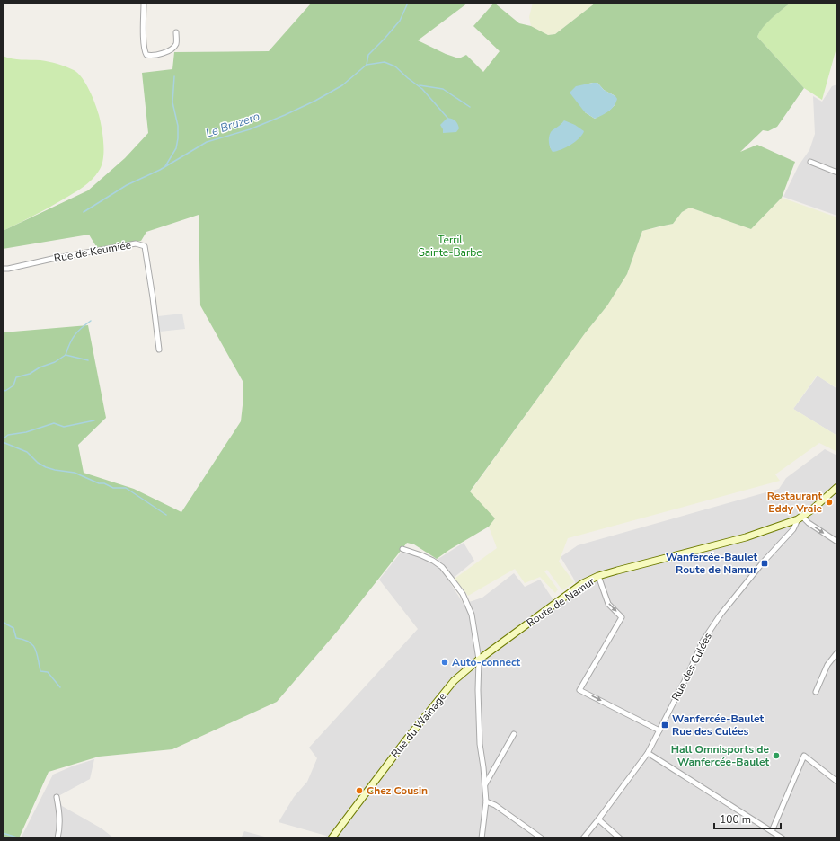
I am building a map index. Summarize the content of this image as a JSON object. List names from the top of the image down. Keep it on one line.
{"streets":{"main road":["Route de Namur","Rue du Wainage"],"street":["Rue de Keumiée","Rue des Culées"]},"crossings":[["Route de Namur","Rue des Culées"],["Route de Namur","Rue du Wainage"]],"water":["Le Bruzero"],"parks":["Terril Sainte-Barbe"],"places":{"other":["Restaurant Eddy Vraie","Auto-connect","Hall Omnisports de Wanfercée-Baulet","Chez Cousin"],"transit":["Wanfercée-Baulet Route de Namur","Wanfercée-Baulet Rue des Culées"]},"scale_bar":"100 m"}
